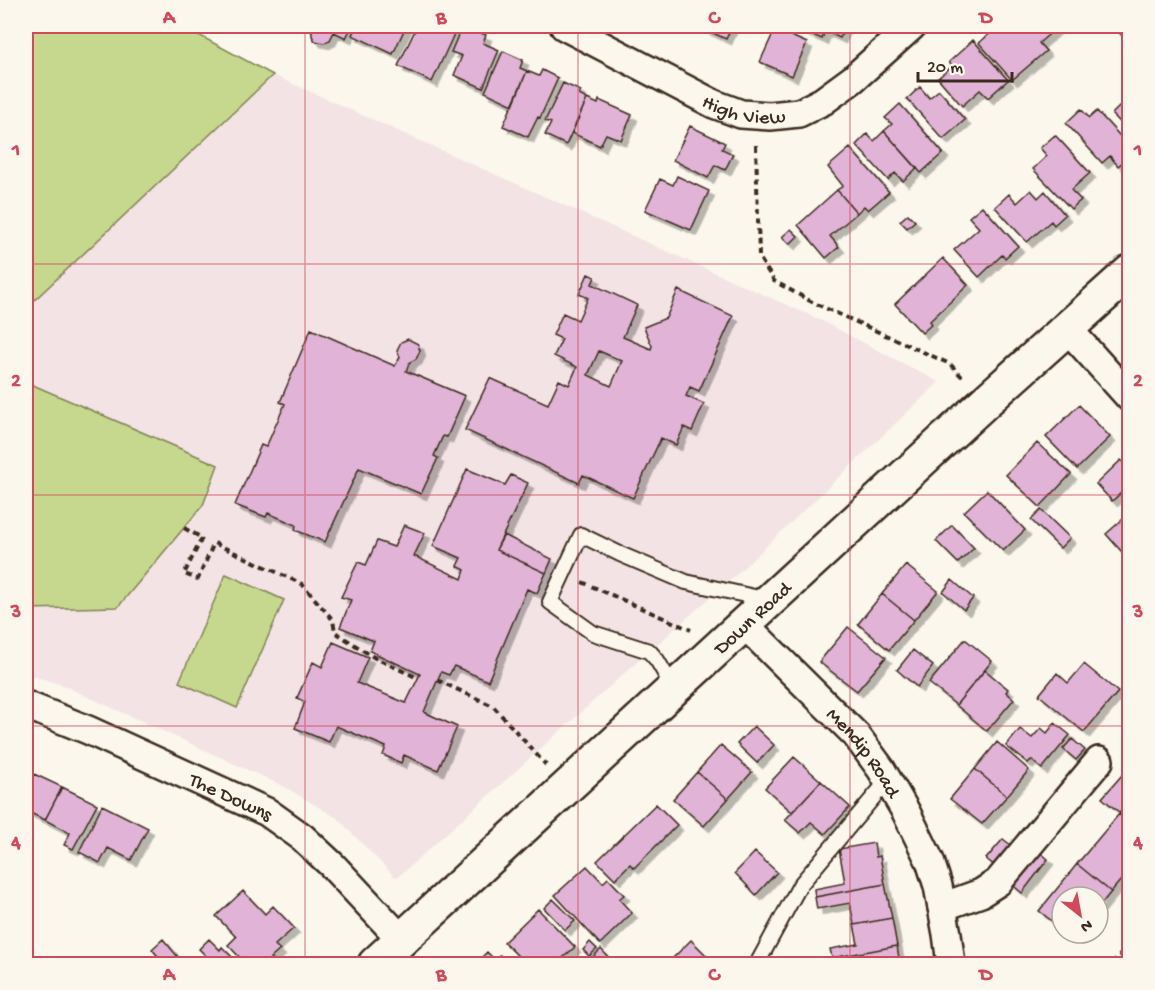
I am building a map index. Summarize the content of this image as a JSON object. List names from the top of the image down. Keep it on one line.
{"streets":{"street":["High View","Down Road","Mendip Road","The Downs"]},"crossings":[["Down Road","Mendip Road"],["Down Road","The Downs"]],"scale_bar":"20 m","north":"bottom right","grid":{"columns":["A","B","C","D"],"rows":["1","2","3","4"]}}
